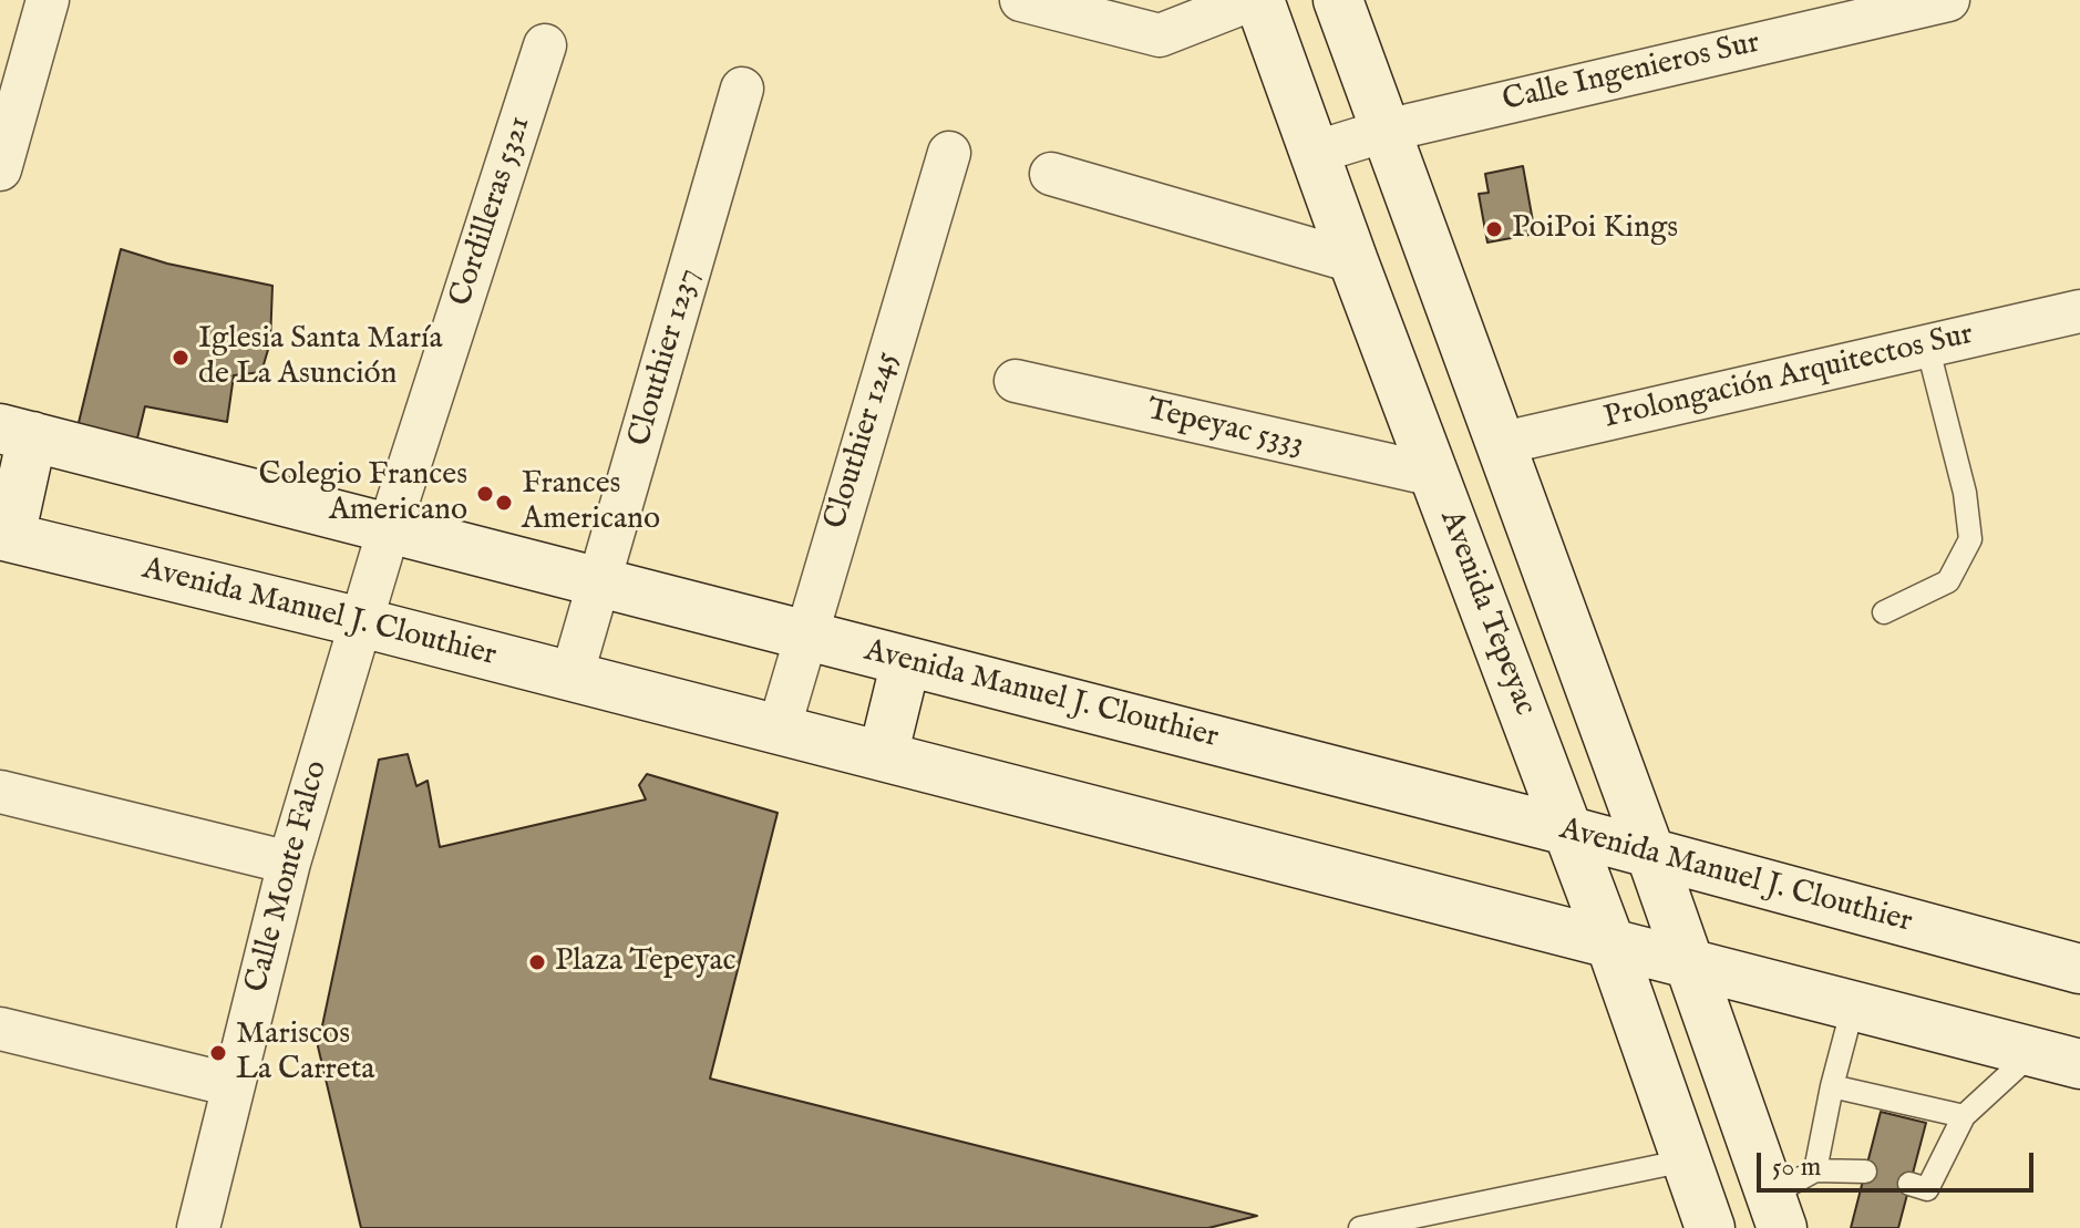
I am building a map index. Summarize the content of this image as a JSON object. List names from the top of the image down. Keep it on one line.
{"streets":{"main road":["Avenida Manuel J. Clouthier","Avenida Tepeyac"],"street":["Calle Ingenieros Sur","Cordilleras 5321","Clouthier 1237","Prolongación Arquitectos Sur","Tepeyac 5333","Clouthier 1245","Calle Monte Falco"]},"crossings":[["Calle Ingenieros Sur","Avenida Tepeyac"],["Cordilleras 5321","Avenida Manuel J. Clouthier"],["Cordilleras 5321","Calle Monte Falco"],["Clouthier 1237","Avenida Manuel J. Clouthier"],["Tepeyac 5333","Avenida Tepeyac"],["Clouthier 1245","Avenida Manuel J. Clouthier"],["Avenida Manuel J. Clouthier","Avenida Tepeyac"],["Avenida Manuel J. Clouthier","Calle Monte Falco"]],"places":["PoiPoi Kings","Iglesia Santa María de La Asunción","Colegio Frances Americano","Frances Americano","Plaza Tepeyac","Mariscos La Carreta"],"scale_bar":"50 m"}
